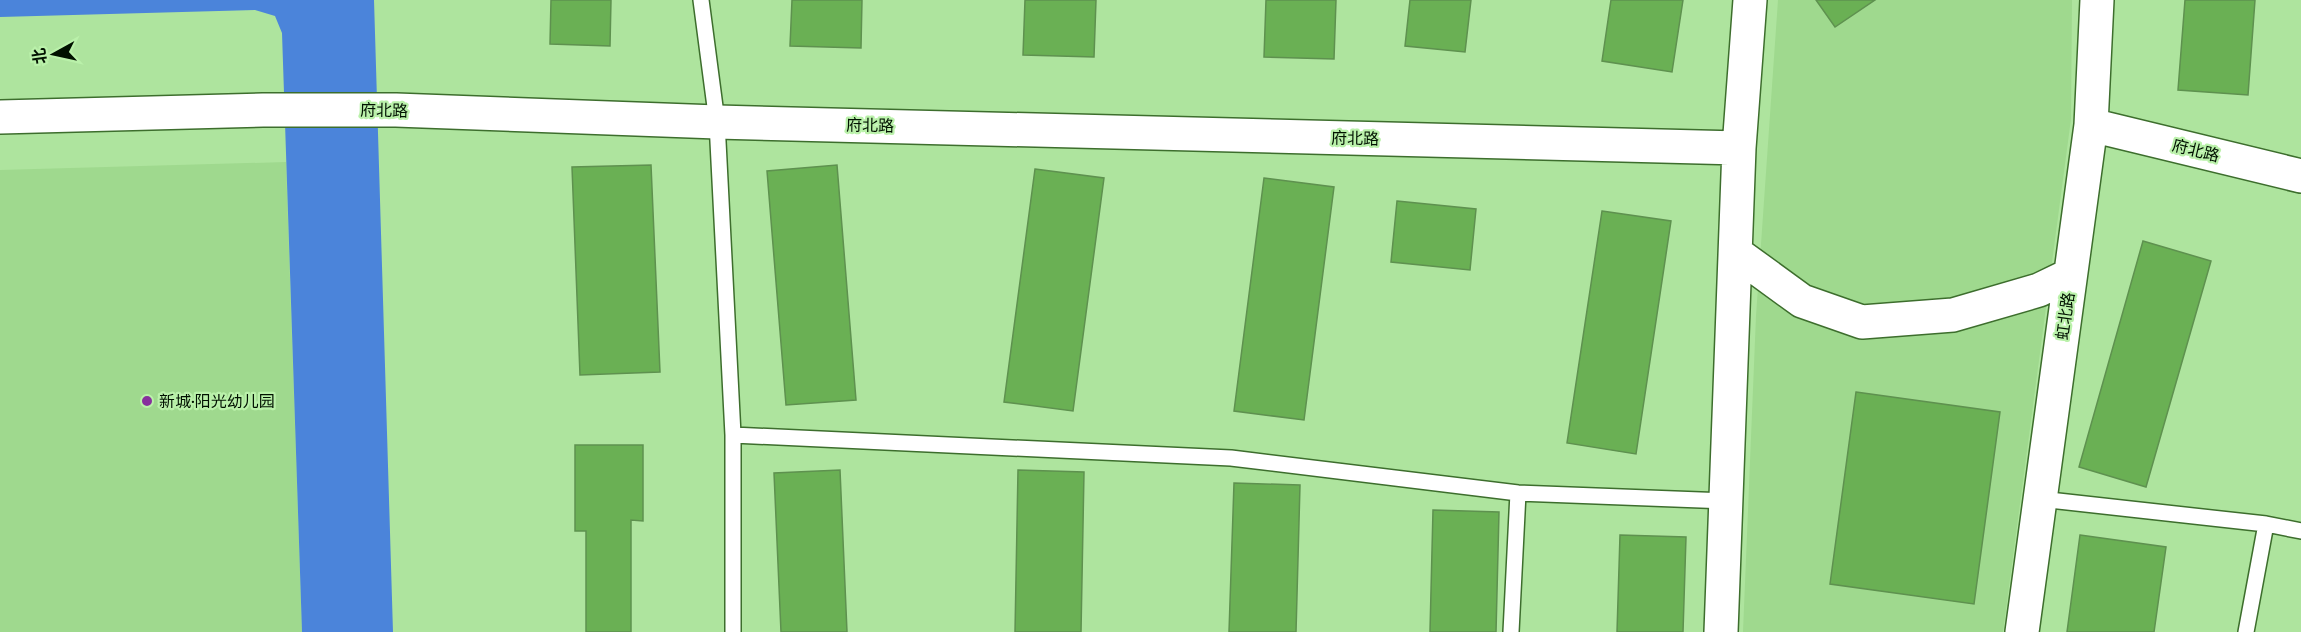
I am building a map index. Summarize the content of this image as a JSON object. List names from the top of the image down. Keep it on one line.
{"streets":{"street":["府北路","虹北路"]},"crossings":[["府北路","虹北路"]],"places":["新城·阳光幼儿园"],"north":"left"}
